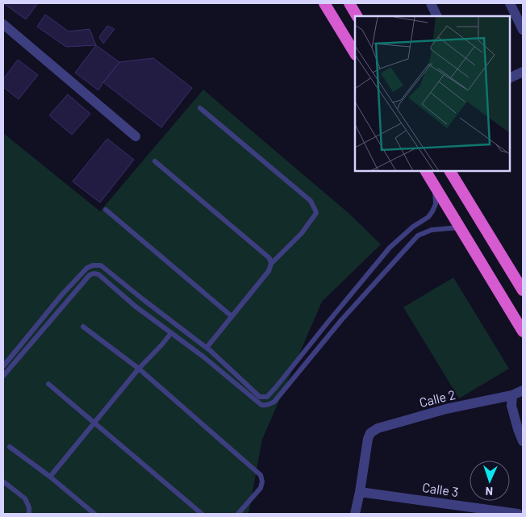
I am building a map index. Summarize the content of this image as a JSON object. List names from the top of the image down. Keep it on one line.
{"streets":{"street":["Calle 2","Calle 3"]},"crossings":[["Calle 2","Calle 3"]],"north":"bottom"}
